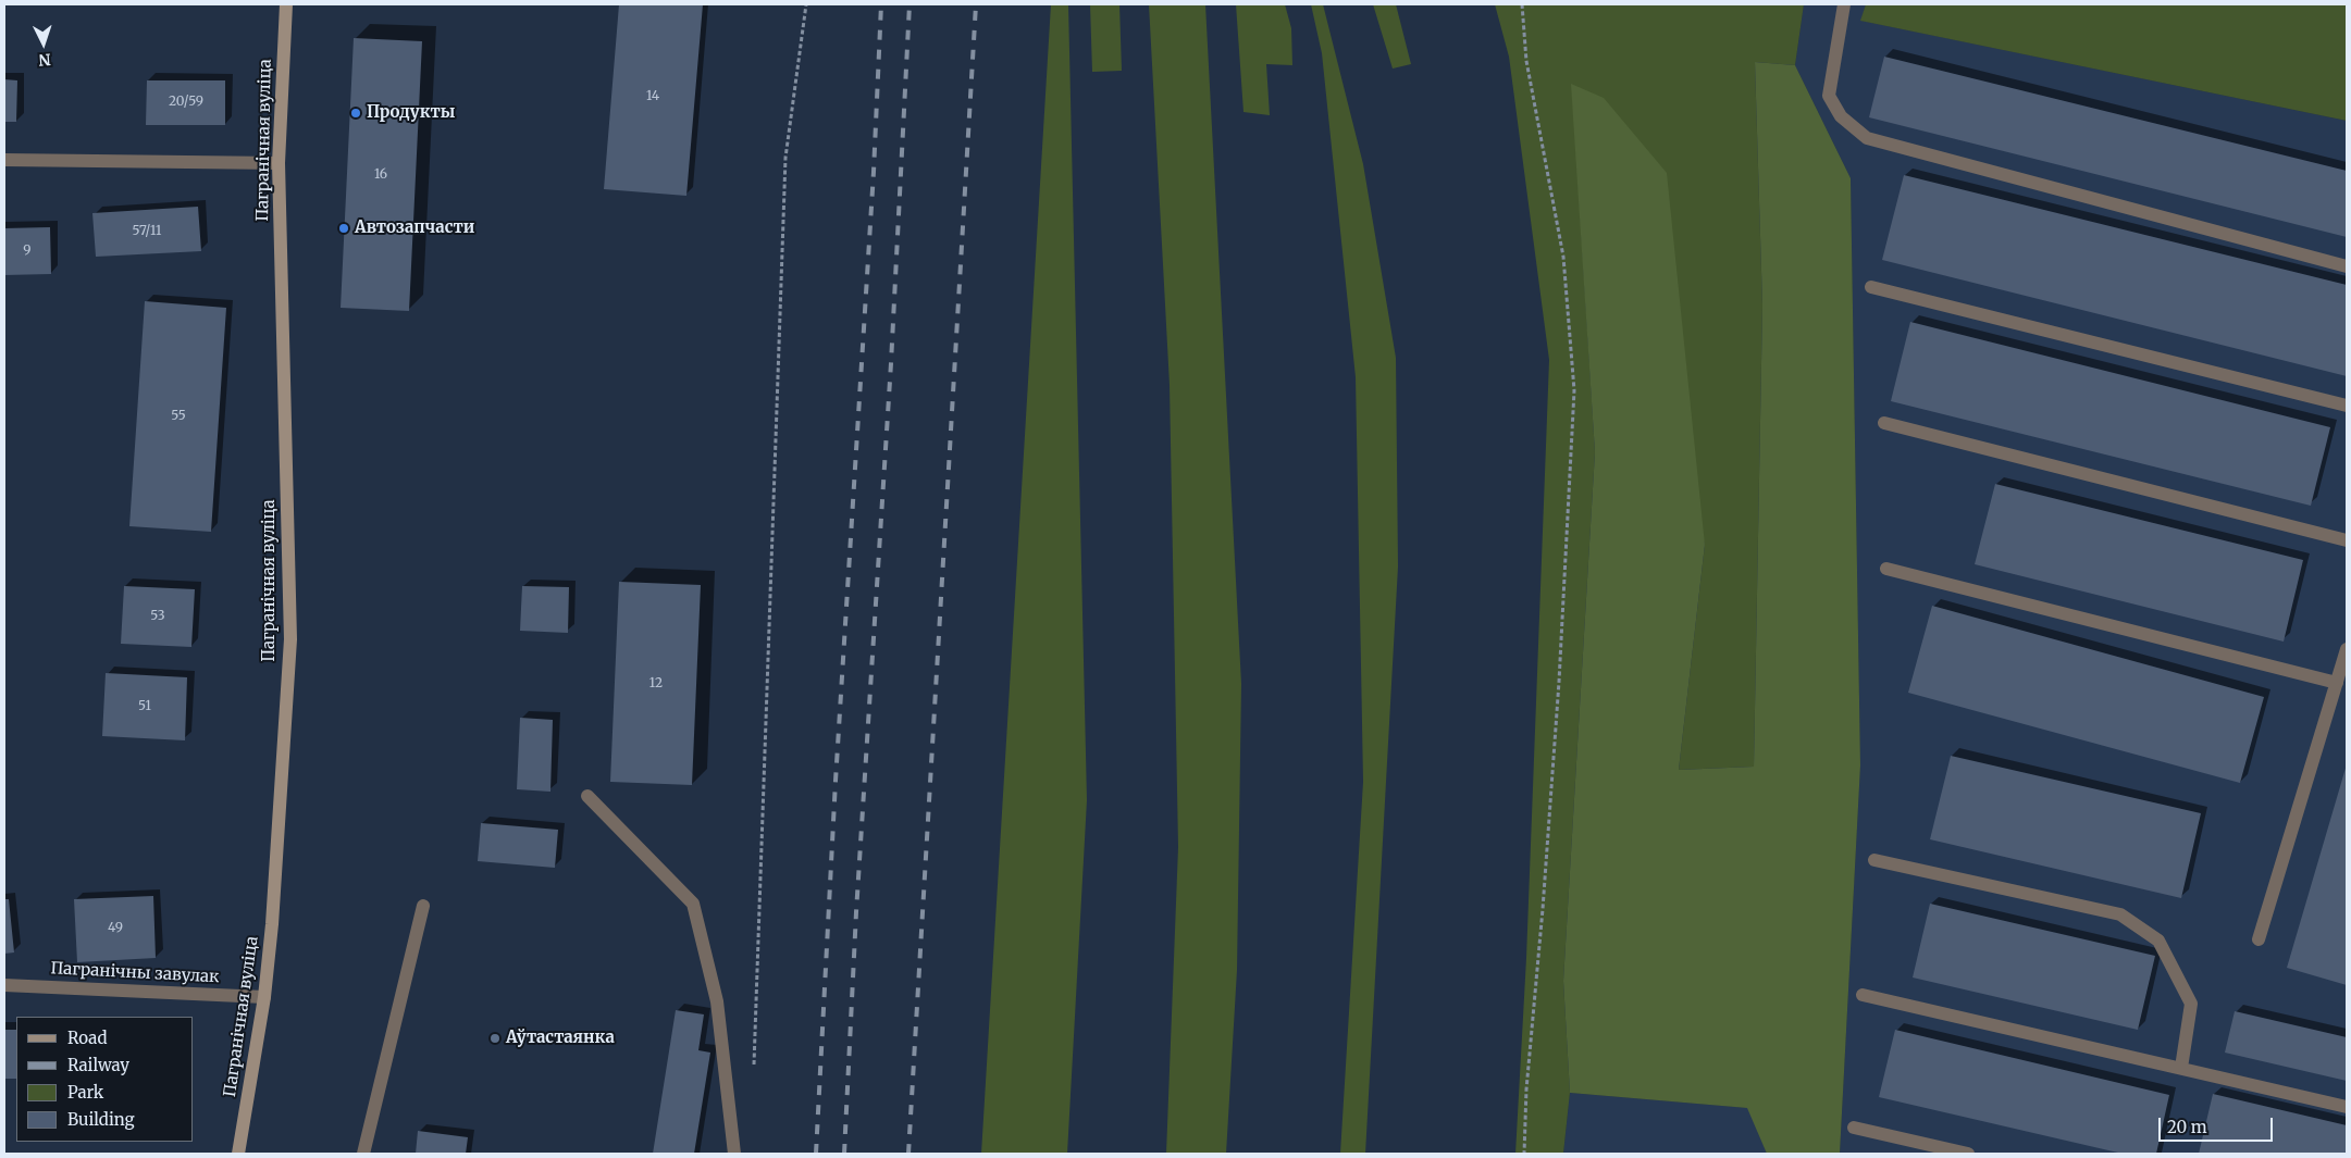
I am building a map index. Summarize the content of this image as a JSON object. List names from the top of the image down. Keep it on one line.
{"streets":{"main road":["Пагранічная вуліца"],"street":["Пагранічны завулак"]},"crossings":[["Пагранічная вуліца","Пагранічны завулак"]],"places":["Продукты","Автозапчасти","Аўтастаянка"],"house_numbers":["14","20/59","16","57/11","9","55","53","12","51","49"],"legend":["Road","Railway","Park","Building"],"scale_bar":"20 m","north":"bottom"}
